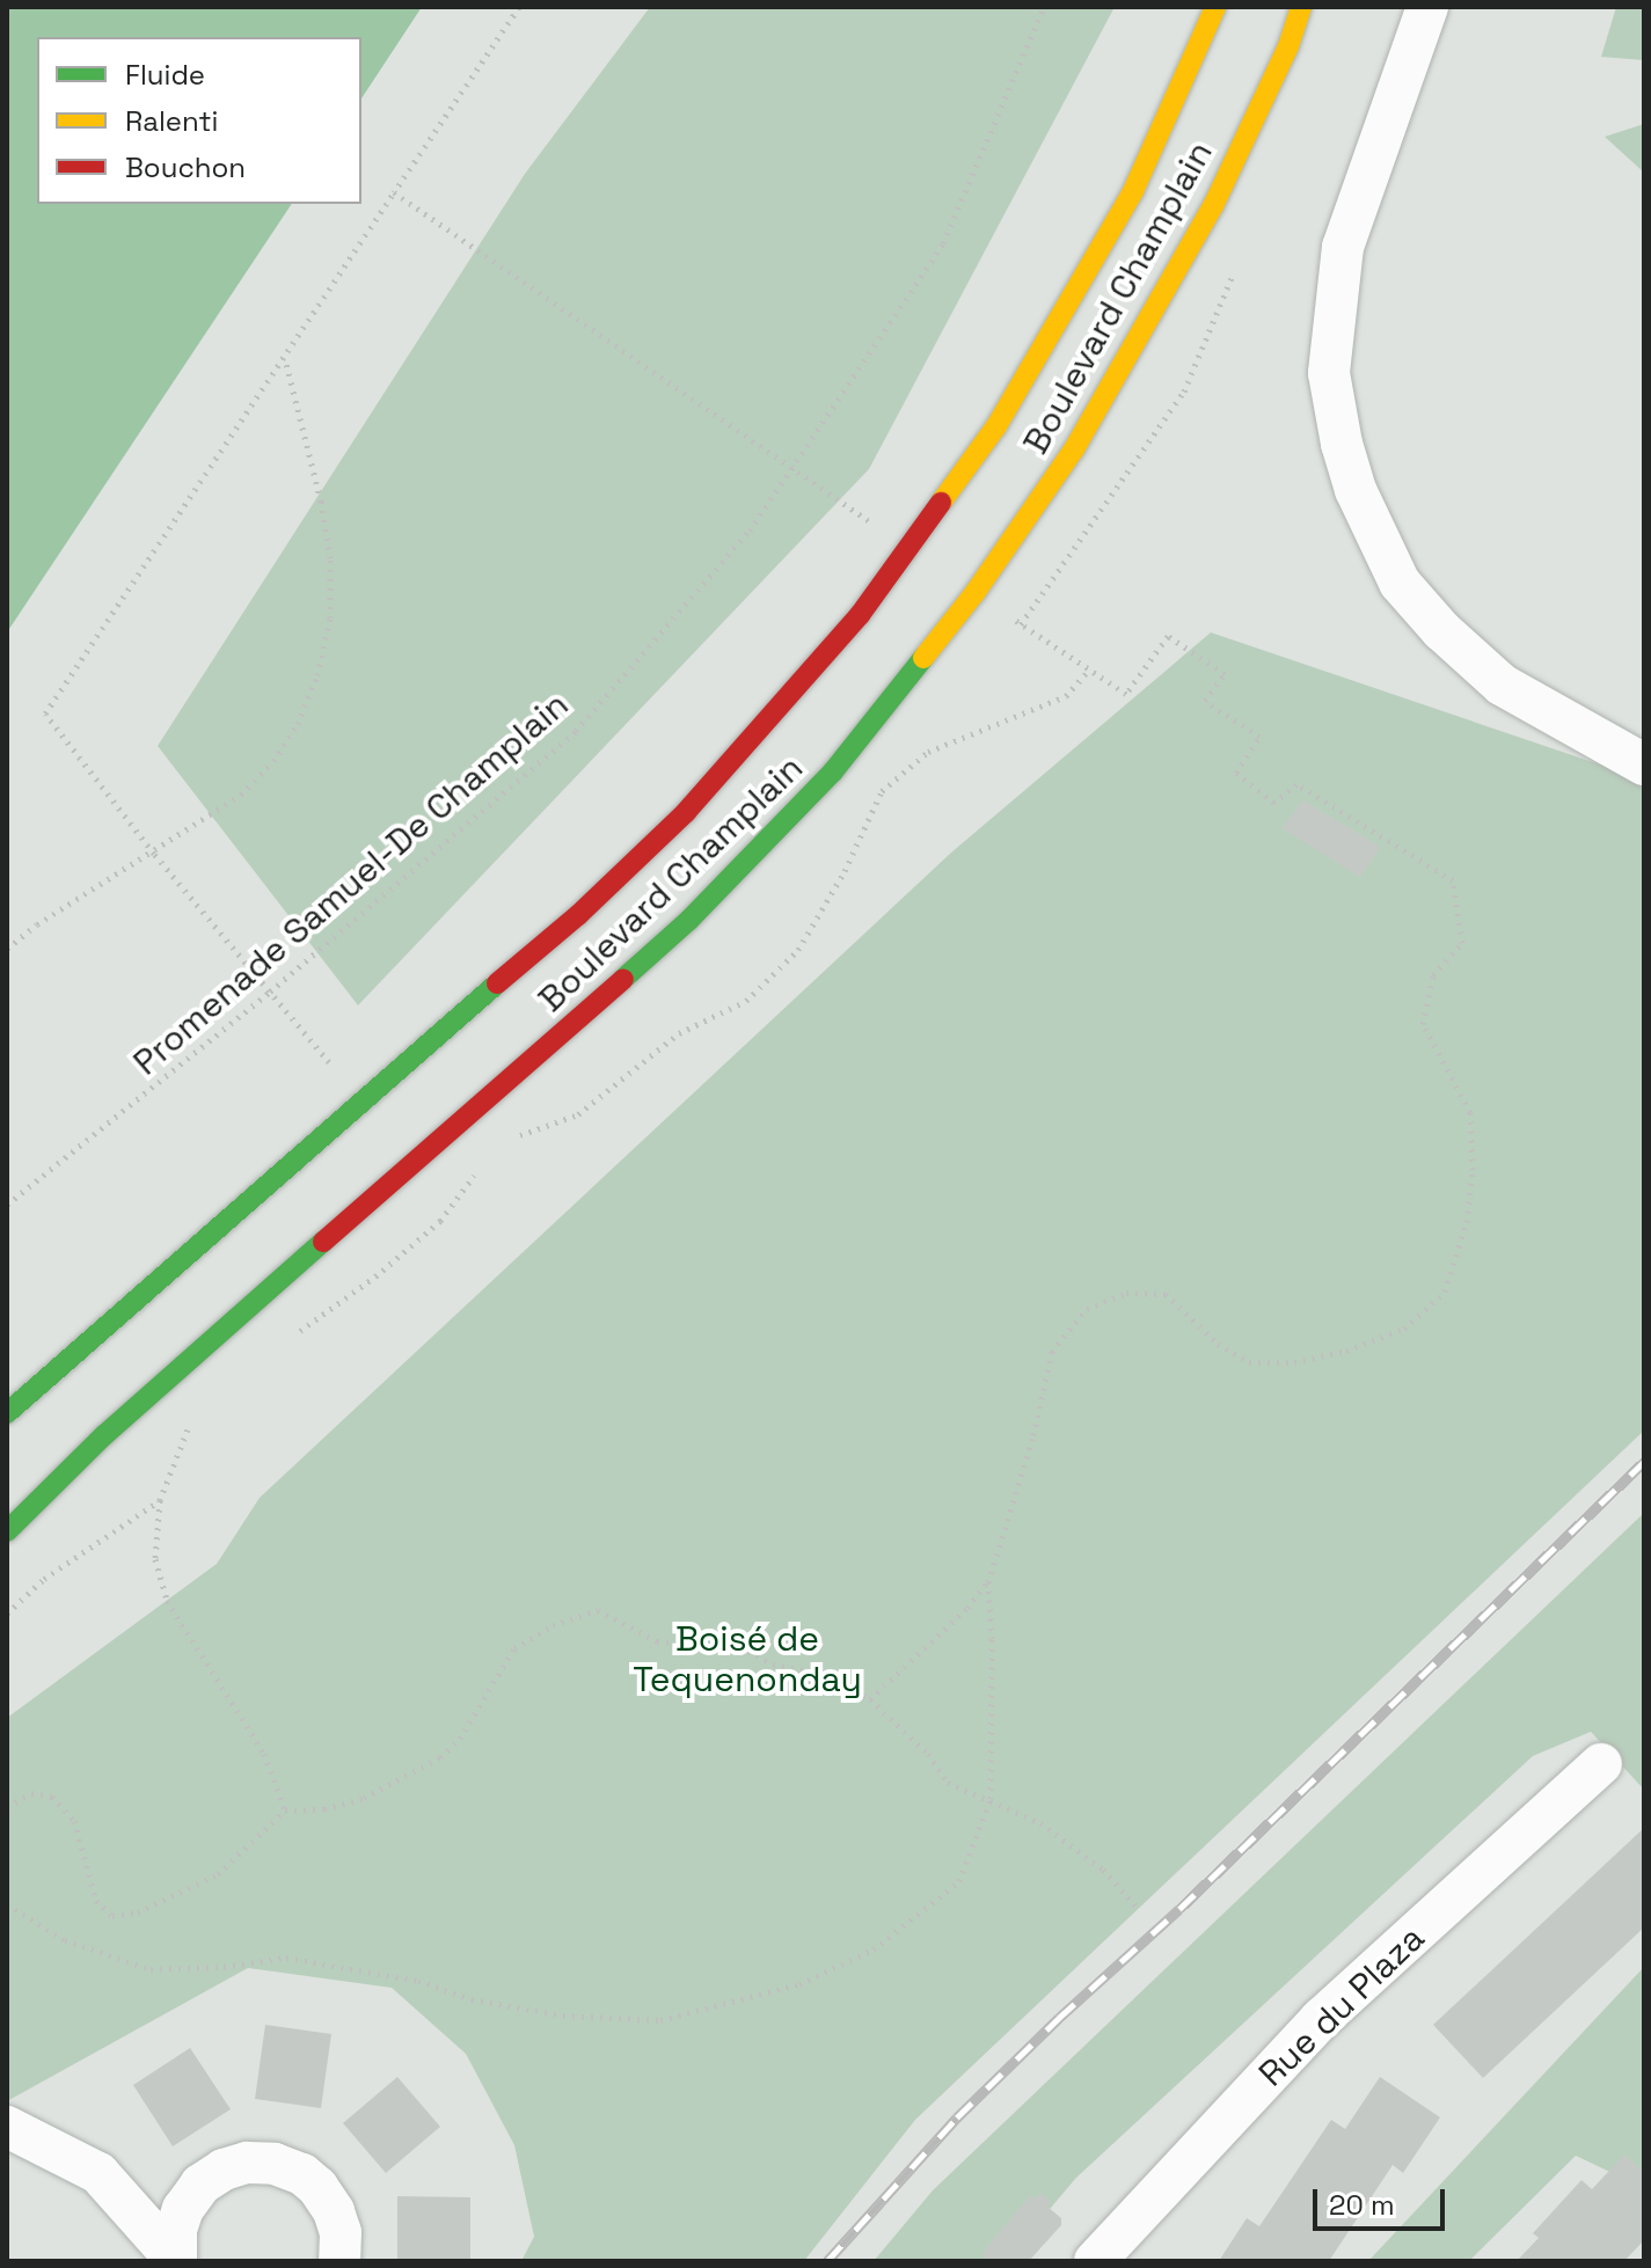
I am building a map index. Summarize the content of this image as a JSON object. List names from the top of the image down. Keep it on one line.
{"streets":{"main road":["Boulevard Champlain"],"street":["Rue du Plaza"],"path":["Promenade Samuel-De Champlain"]},"parks":["Boisé de Tequenonday"],"legend":["Fluide","Ralenti","Bouchon"],"scale_bar":"20 m"}
